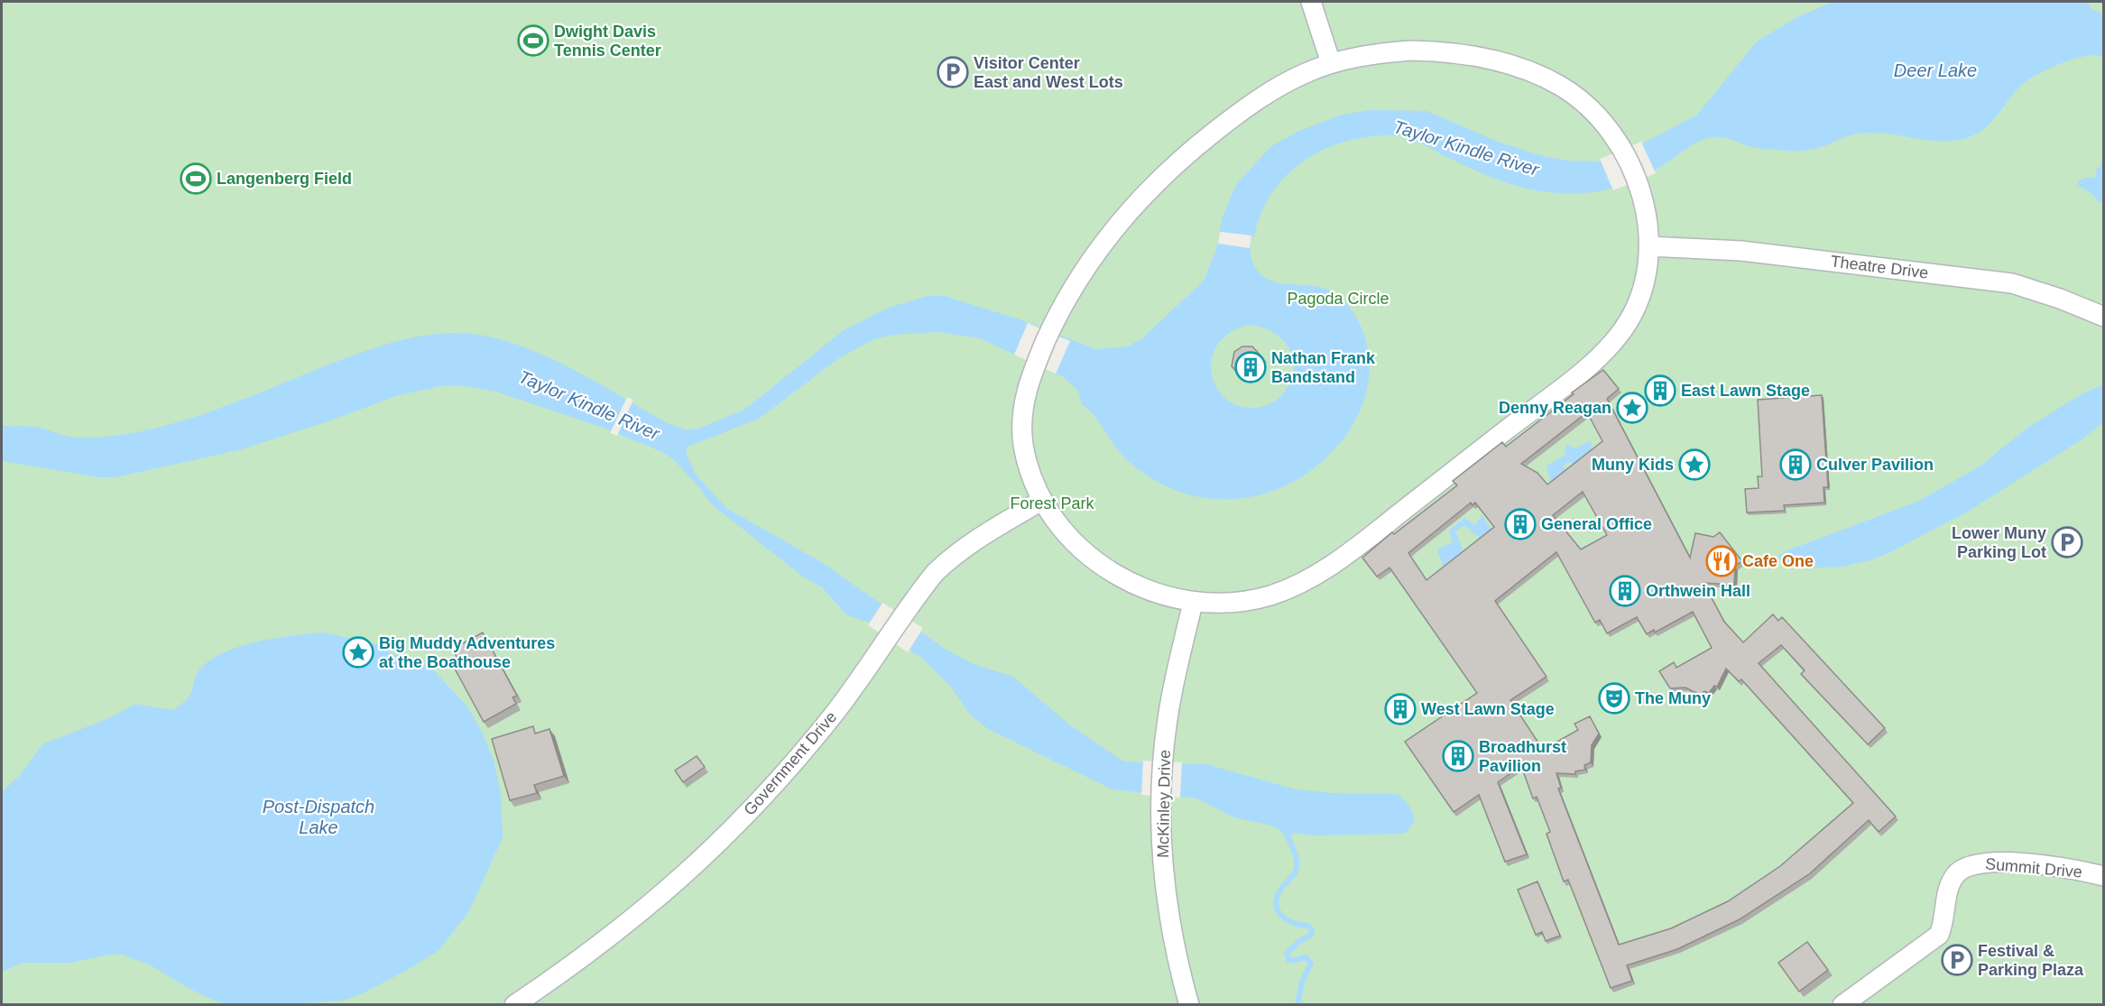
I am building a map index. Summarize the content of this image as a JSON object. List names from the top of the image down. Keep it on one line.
{"streets":{"street":["Theatre Drive","Government Drive","McKinley Drive","Summit Drive"]},"water":["Deer Lake","Taylor Kindle River","Post-Dispatch Lake"],"parks":["Pagoda Circle","Forest Park"],"places":{"sports":["Dwight Davis Tennis Center","Langenberg Field"],"parking":["Visitor Center East and West Lots","Lower Muny Parking Lot","Festival & Parking Plaza"],"building":["Nathan Frank Bandstand","East Lawn Stage","Culver Pavilion","General Office","Orthwein Hall","West Lawn Stage","Broadhurst Pavilion"],"place":["Denny Reagan","Muny Kids","Big Muddy Adventures at the Boathouse"],"restaurant":["Cafe One"],"theatre":["The Muny"]}}
